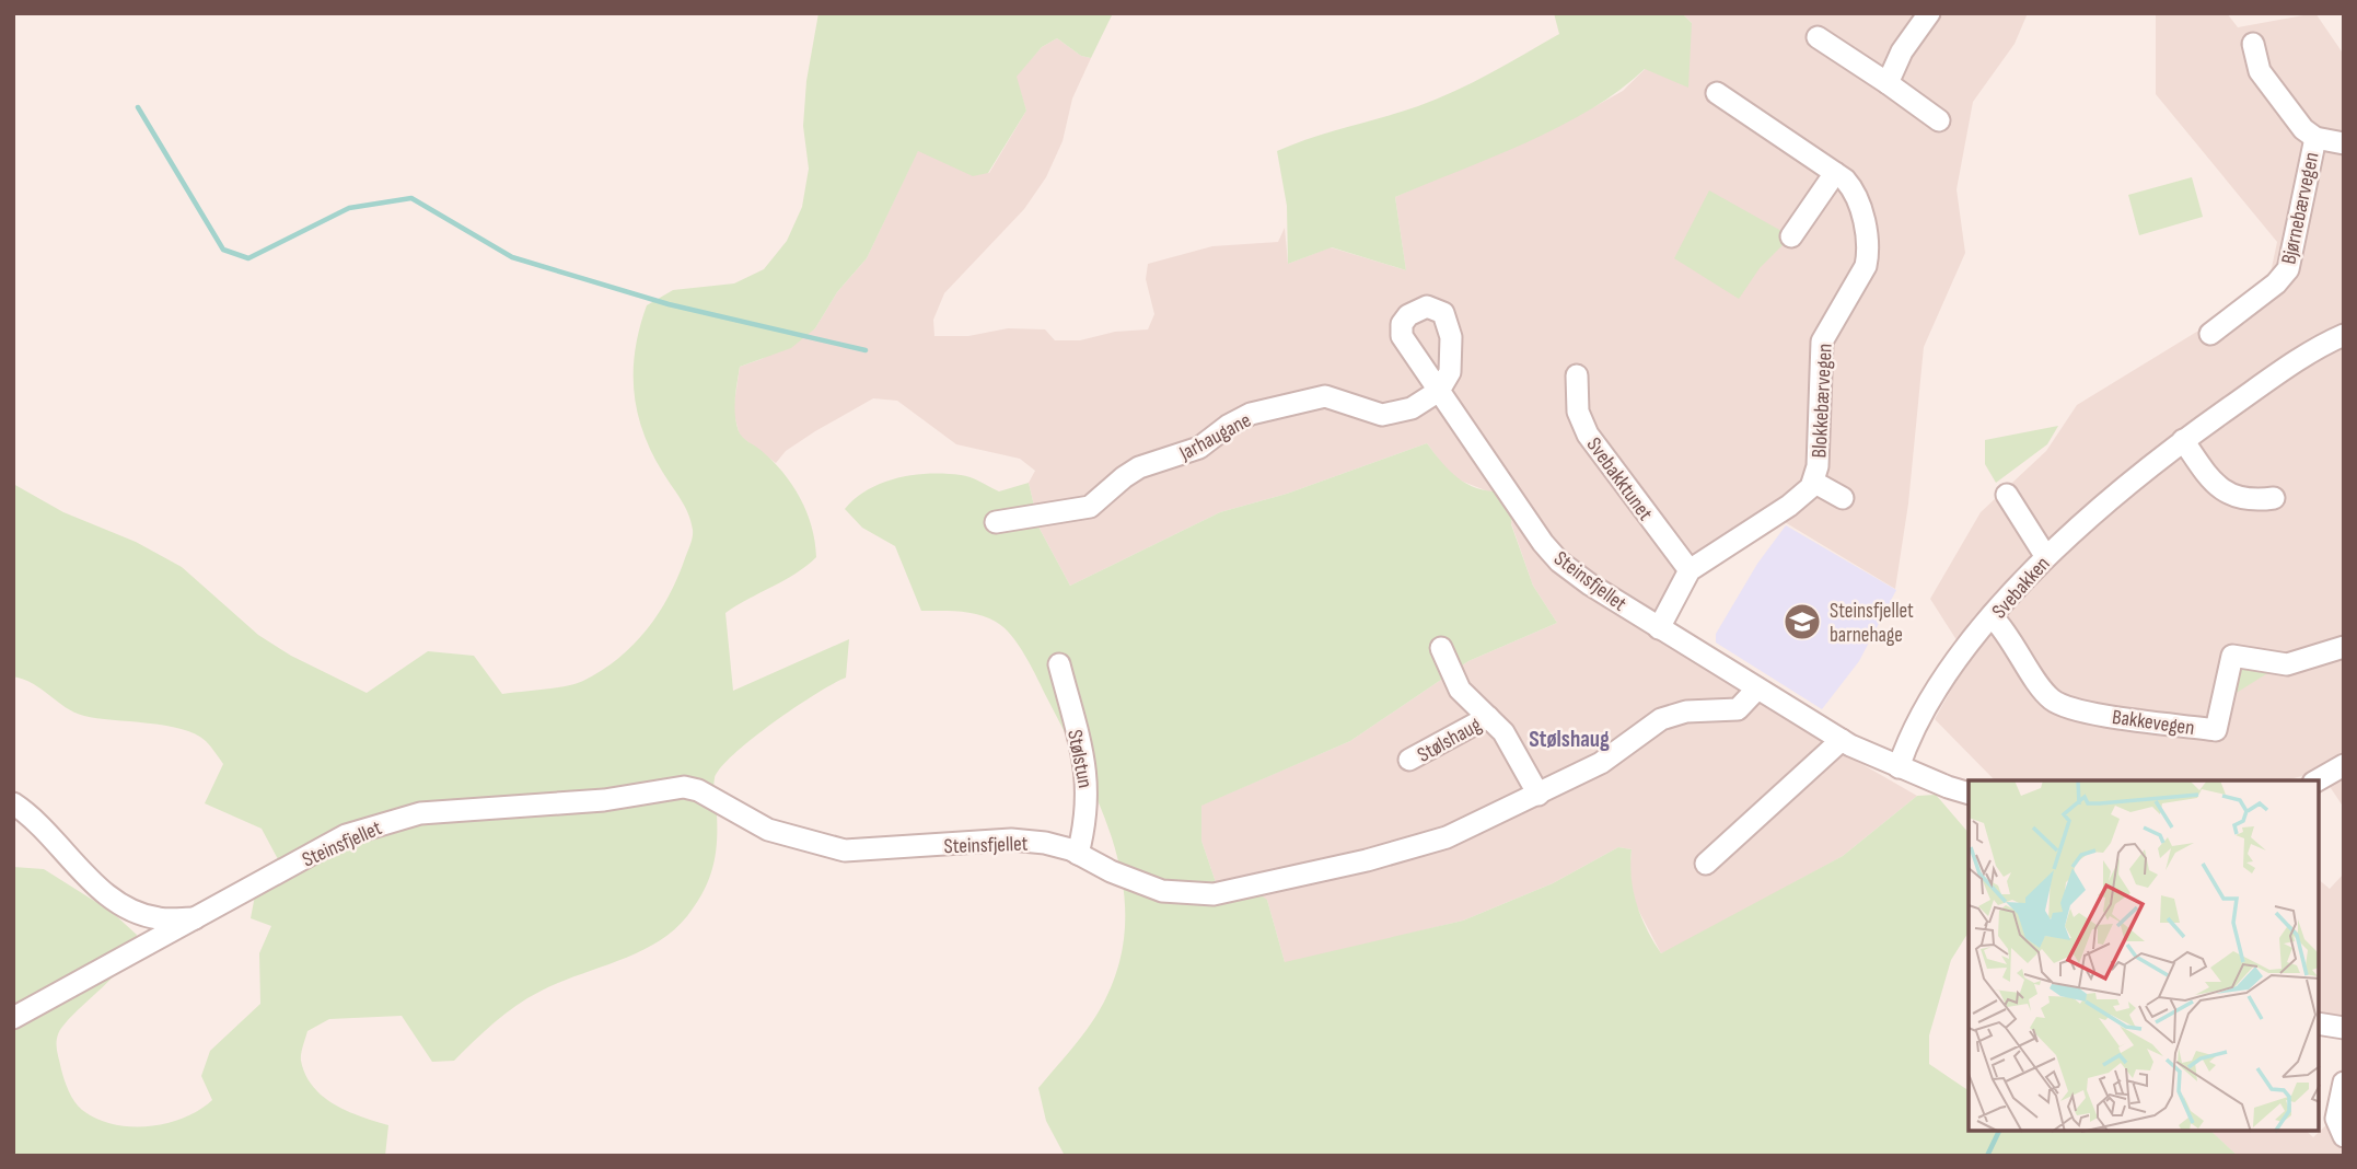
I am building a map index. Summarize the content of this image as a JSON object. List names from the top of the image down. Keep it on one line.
{"streets":{"street":["Bjørnebærvegen","Blokkebærvegen","Jarhaugane","Svebakktunet","Steinsfjellet","Svebakken","Bakkevegen","Stølshaug","Stølstun"]},"crossings":[["Blokkebærvegen","Svebakktunet"],["Blokkebærvegen","Steinsfjellet"],["Jarhaugane","Steinsfjellet"],["Steinsfjellet","Svebakken"],["Steinsfjellet","Stølshaug"],["Steinsfjellet","Stølstun"],["Svebakken","Bakkevegen"]],"districts":["Stølshaug"],"places":{"school or university":["Steinsfjellet barnehage"]}}
